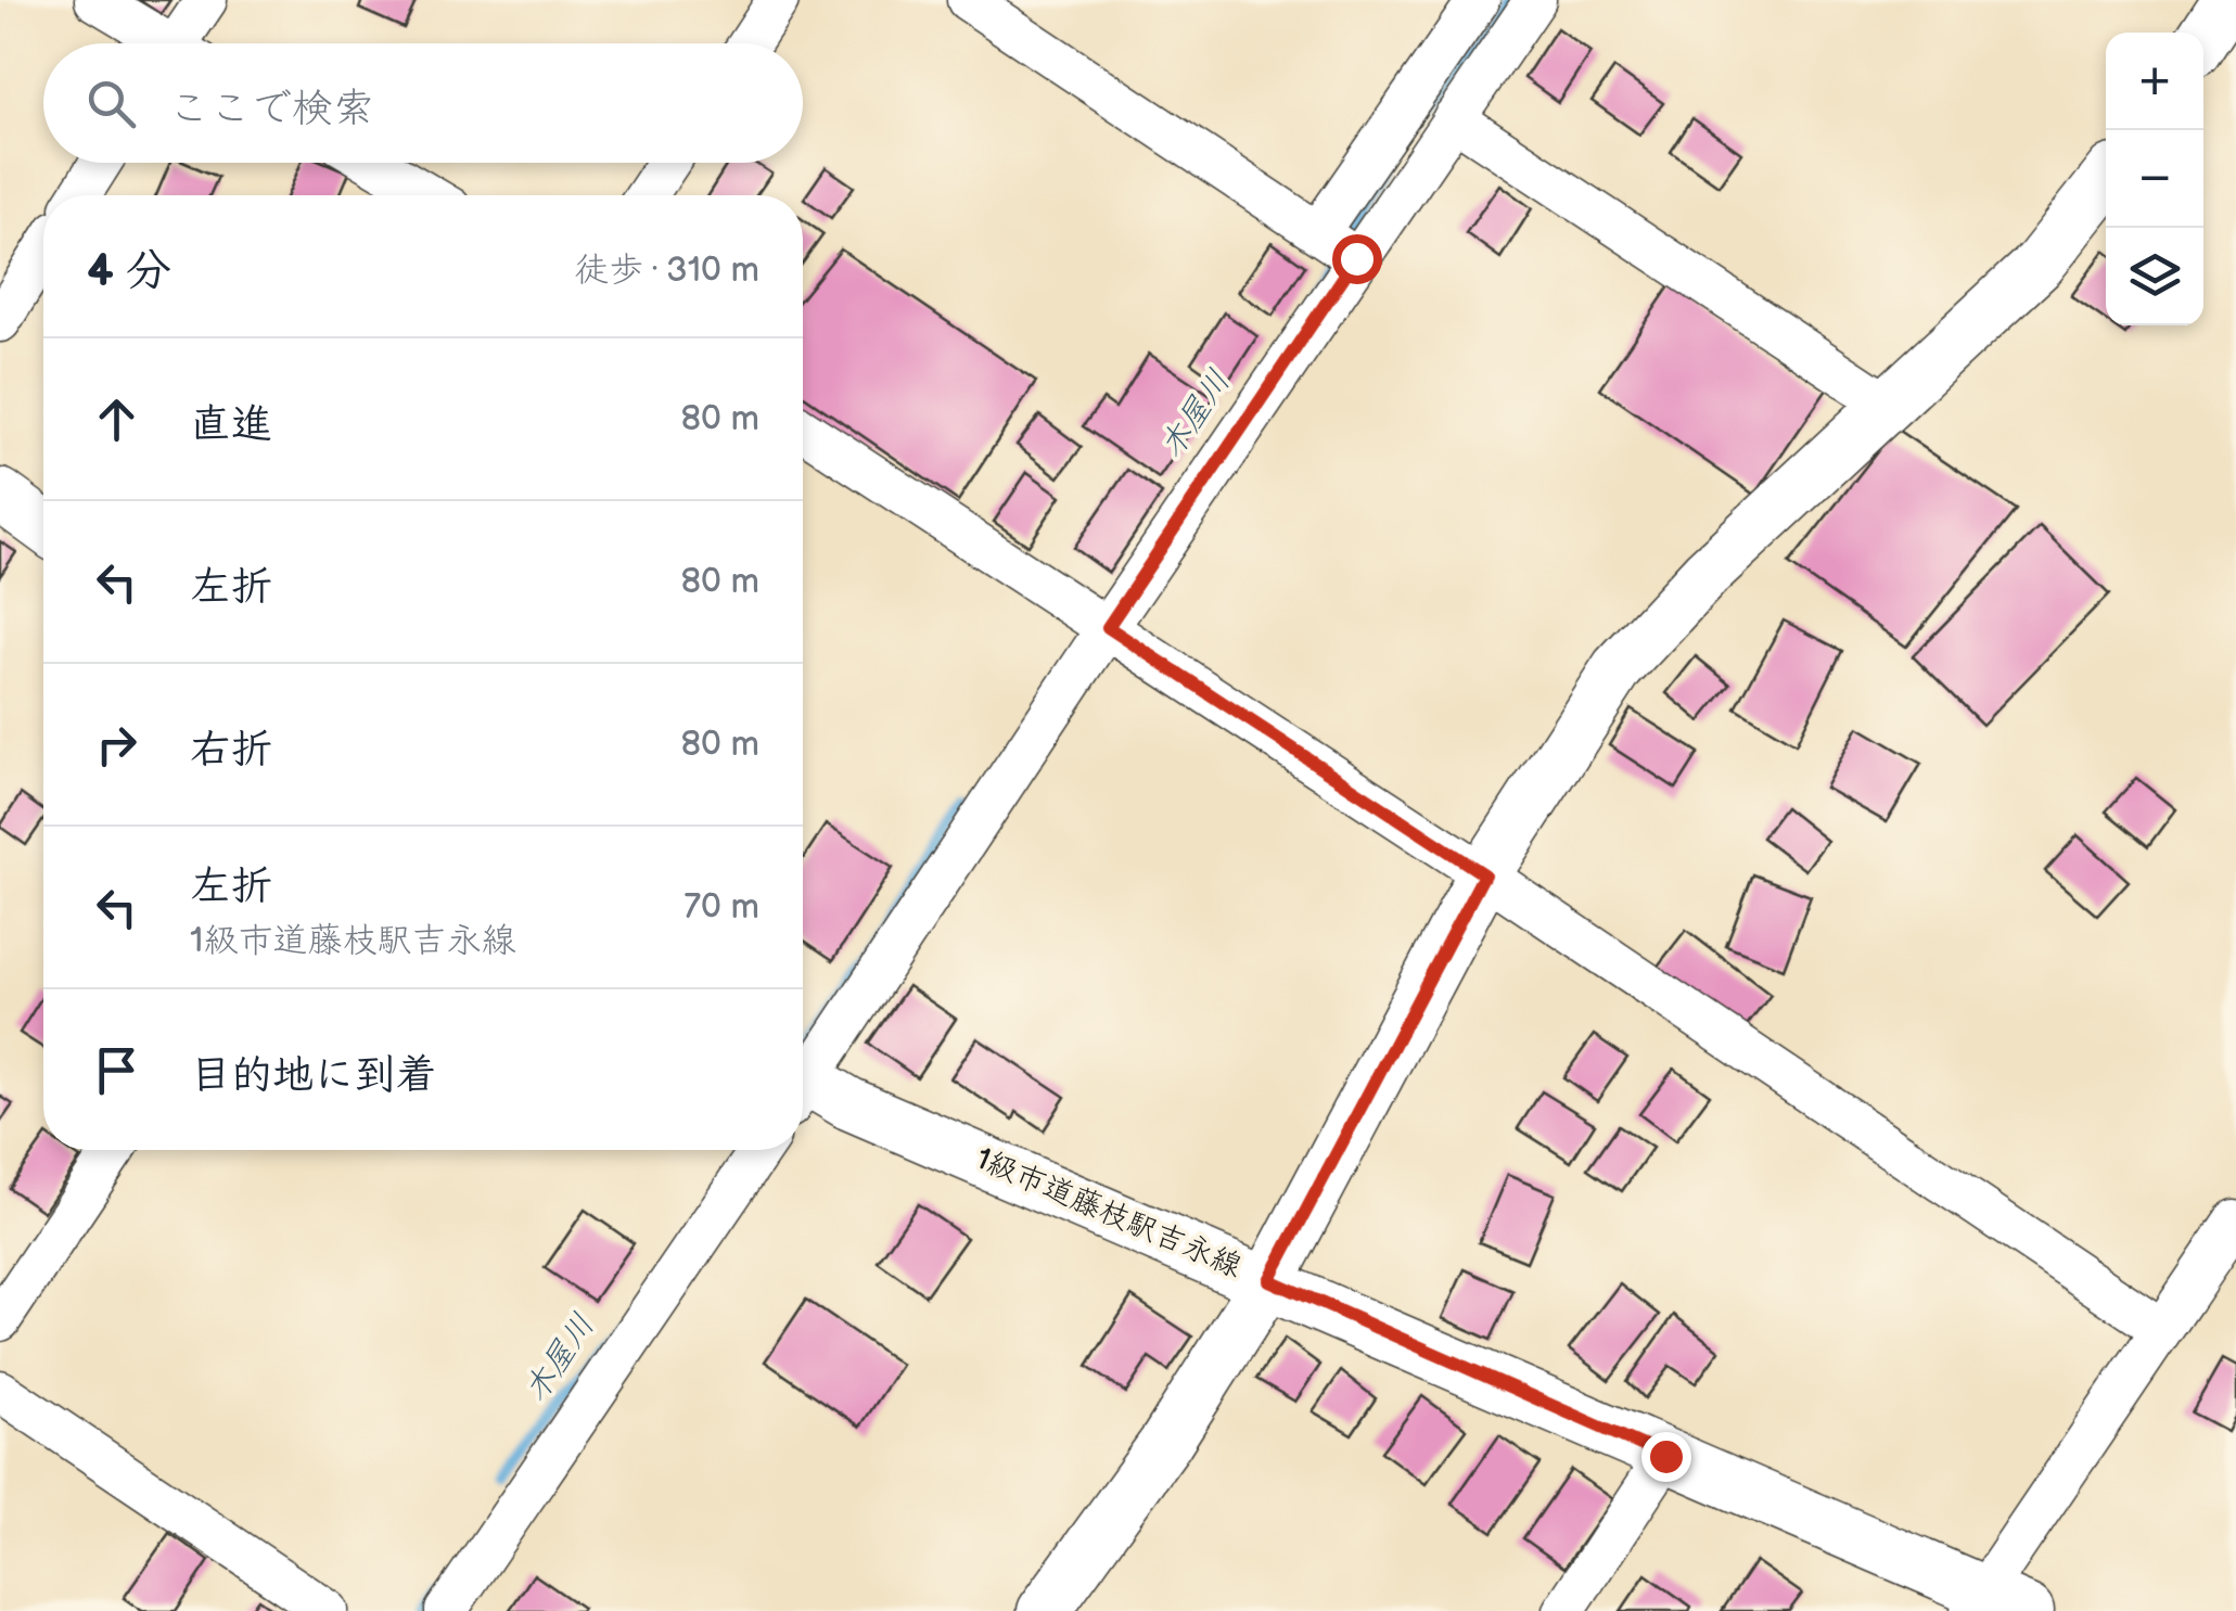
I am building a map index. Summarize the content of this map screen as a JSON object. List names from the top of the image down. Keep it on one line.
{"streets":{"street":["1級市道藤枝駅吉永線"]},"water":["木屋川"],"page":{"map_buttons":["+","−"],"search":"ここで検索","heading":["4 分","徒歩 · 310 m"],"list":[["直進","80 m"],["左折","80 m"],["右折","80 m"],["左折","1級市道藤枝駅吉永線","70 m"],"目的地に到着"]}}
